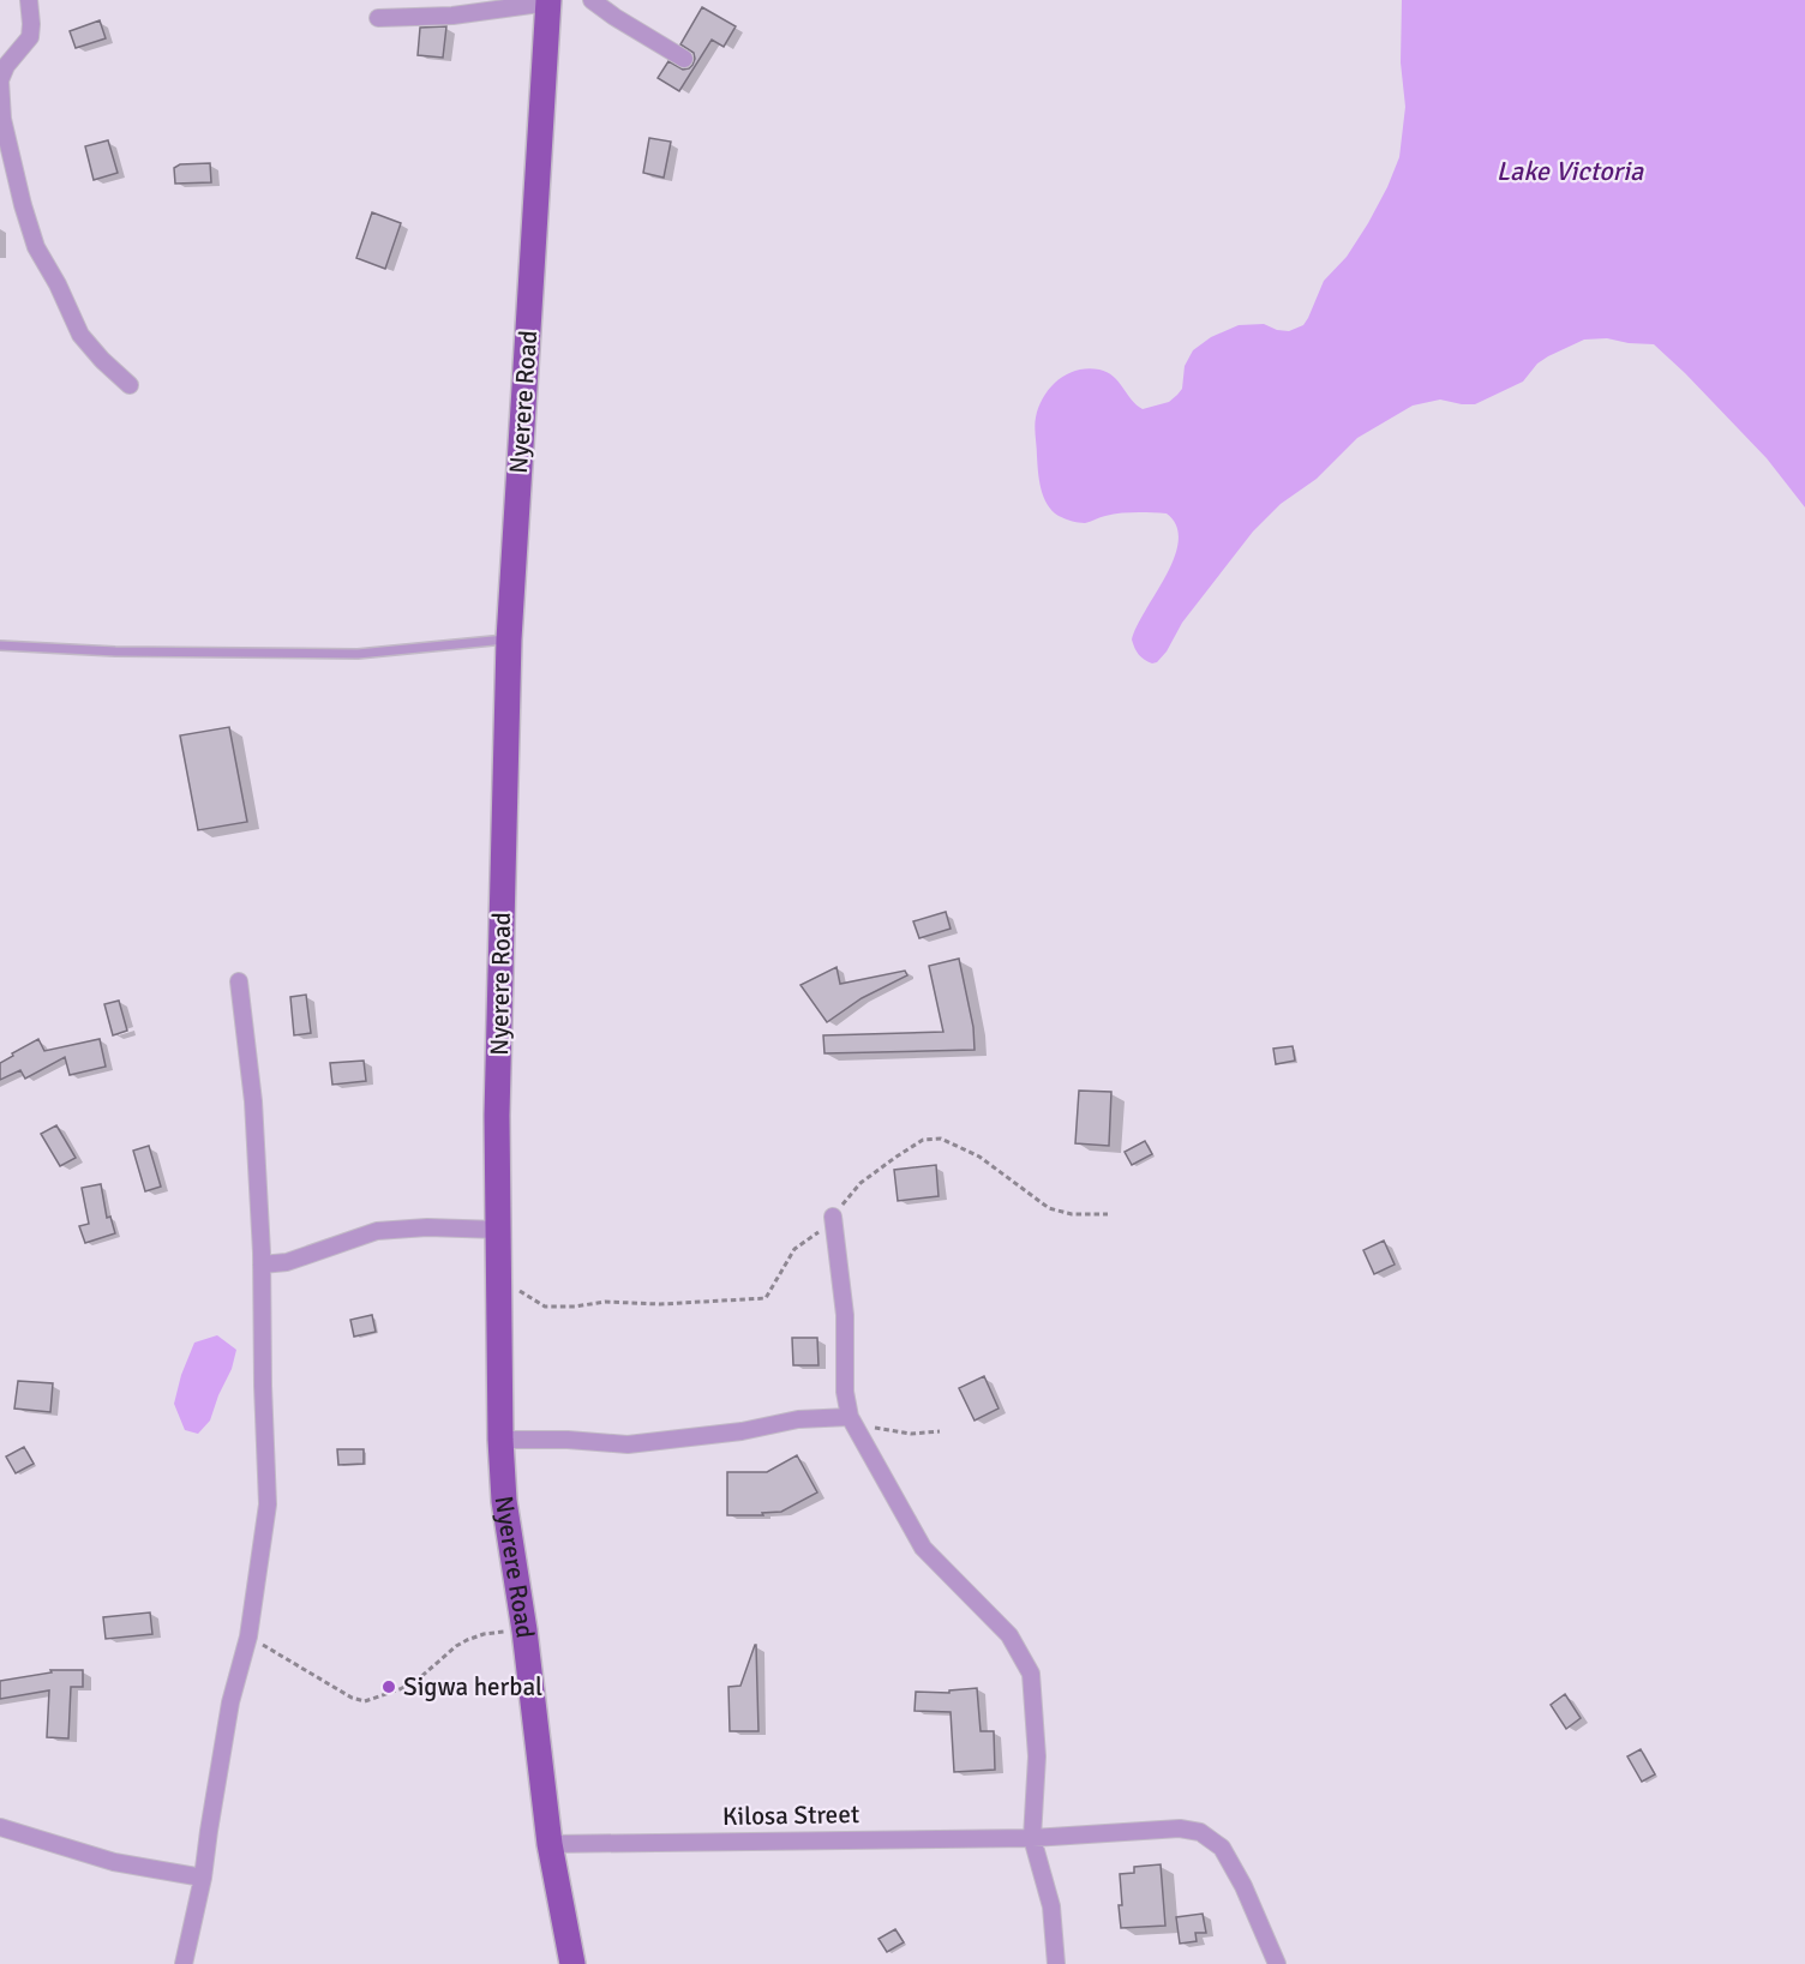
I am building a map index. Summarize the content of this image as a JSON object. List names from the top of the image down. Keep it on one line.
{"streets":{"main road":["Nyerere Road"],"street":["Kilosa Street"]},"crossings":[["Nyerere Road","Kilosa Street"]],"water":["Lake Victoria"],"places":["Sigwa herbal"]}
